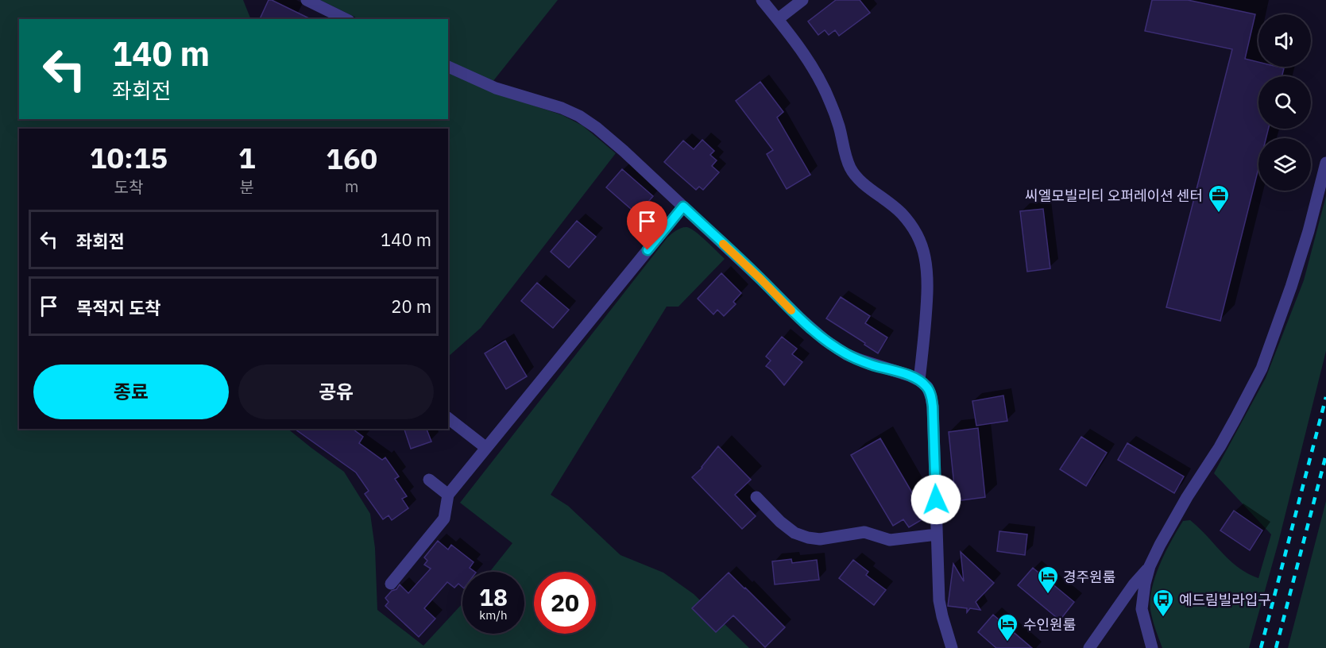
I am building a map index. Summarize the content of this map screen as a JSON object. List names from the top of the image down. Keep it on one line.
{"places":{"office":["씨엘모빌리티 오퍼레이션 센터"],"hotel":["경주원룸","수인원룸"],"bus stop":["예드림빌라입구"]},"page":{"turn":["140 m","좌회전"],"eta":["10:15","도착","1","분","160","m"],"list":[{"name":"좌회전","value":"140 m"},{"name":"목적지 도착","value":"20 m"}],"buttons":["종료","공유"],"speed":"18 km/h","limit":"20"}}
